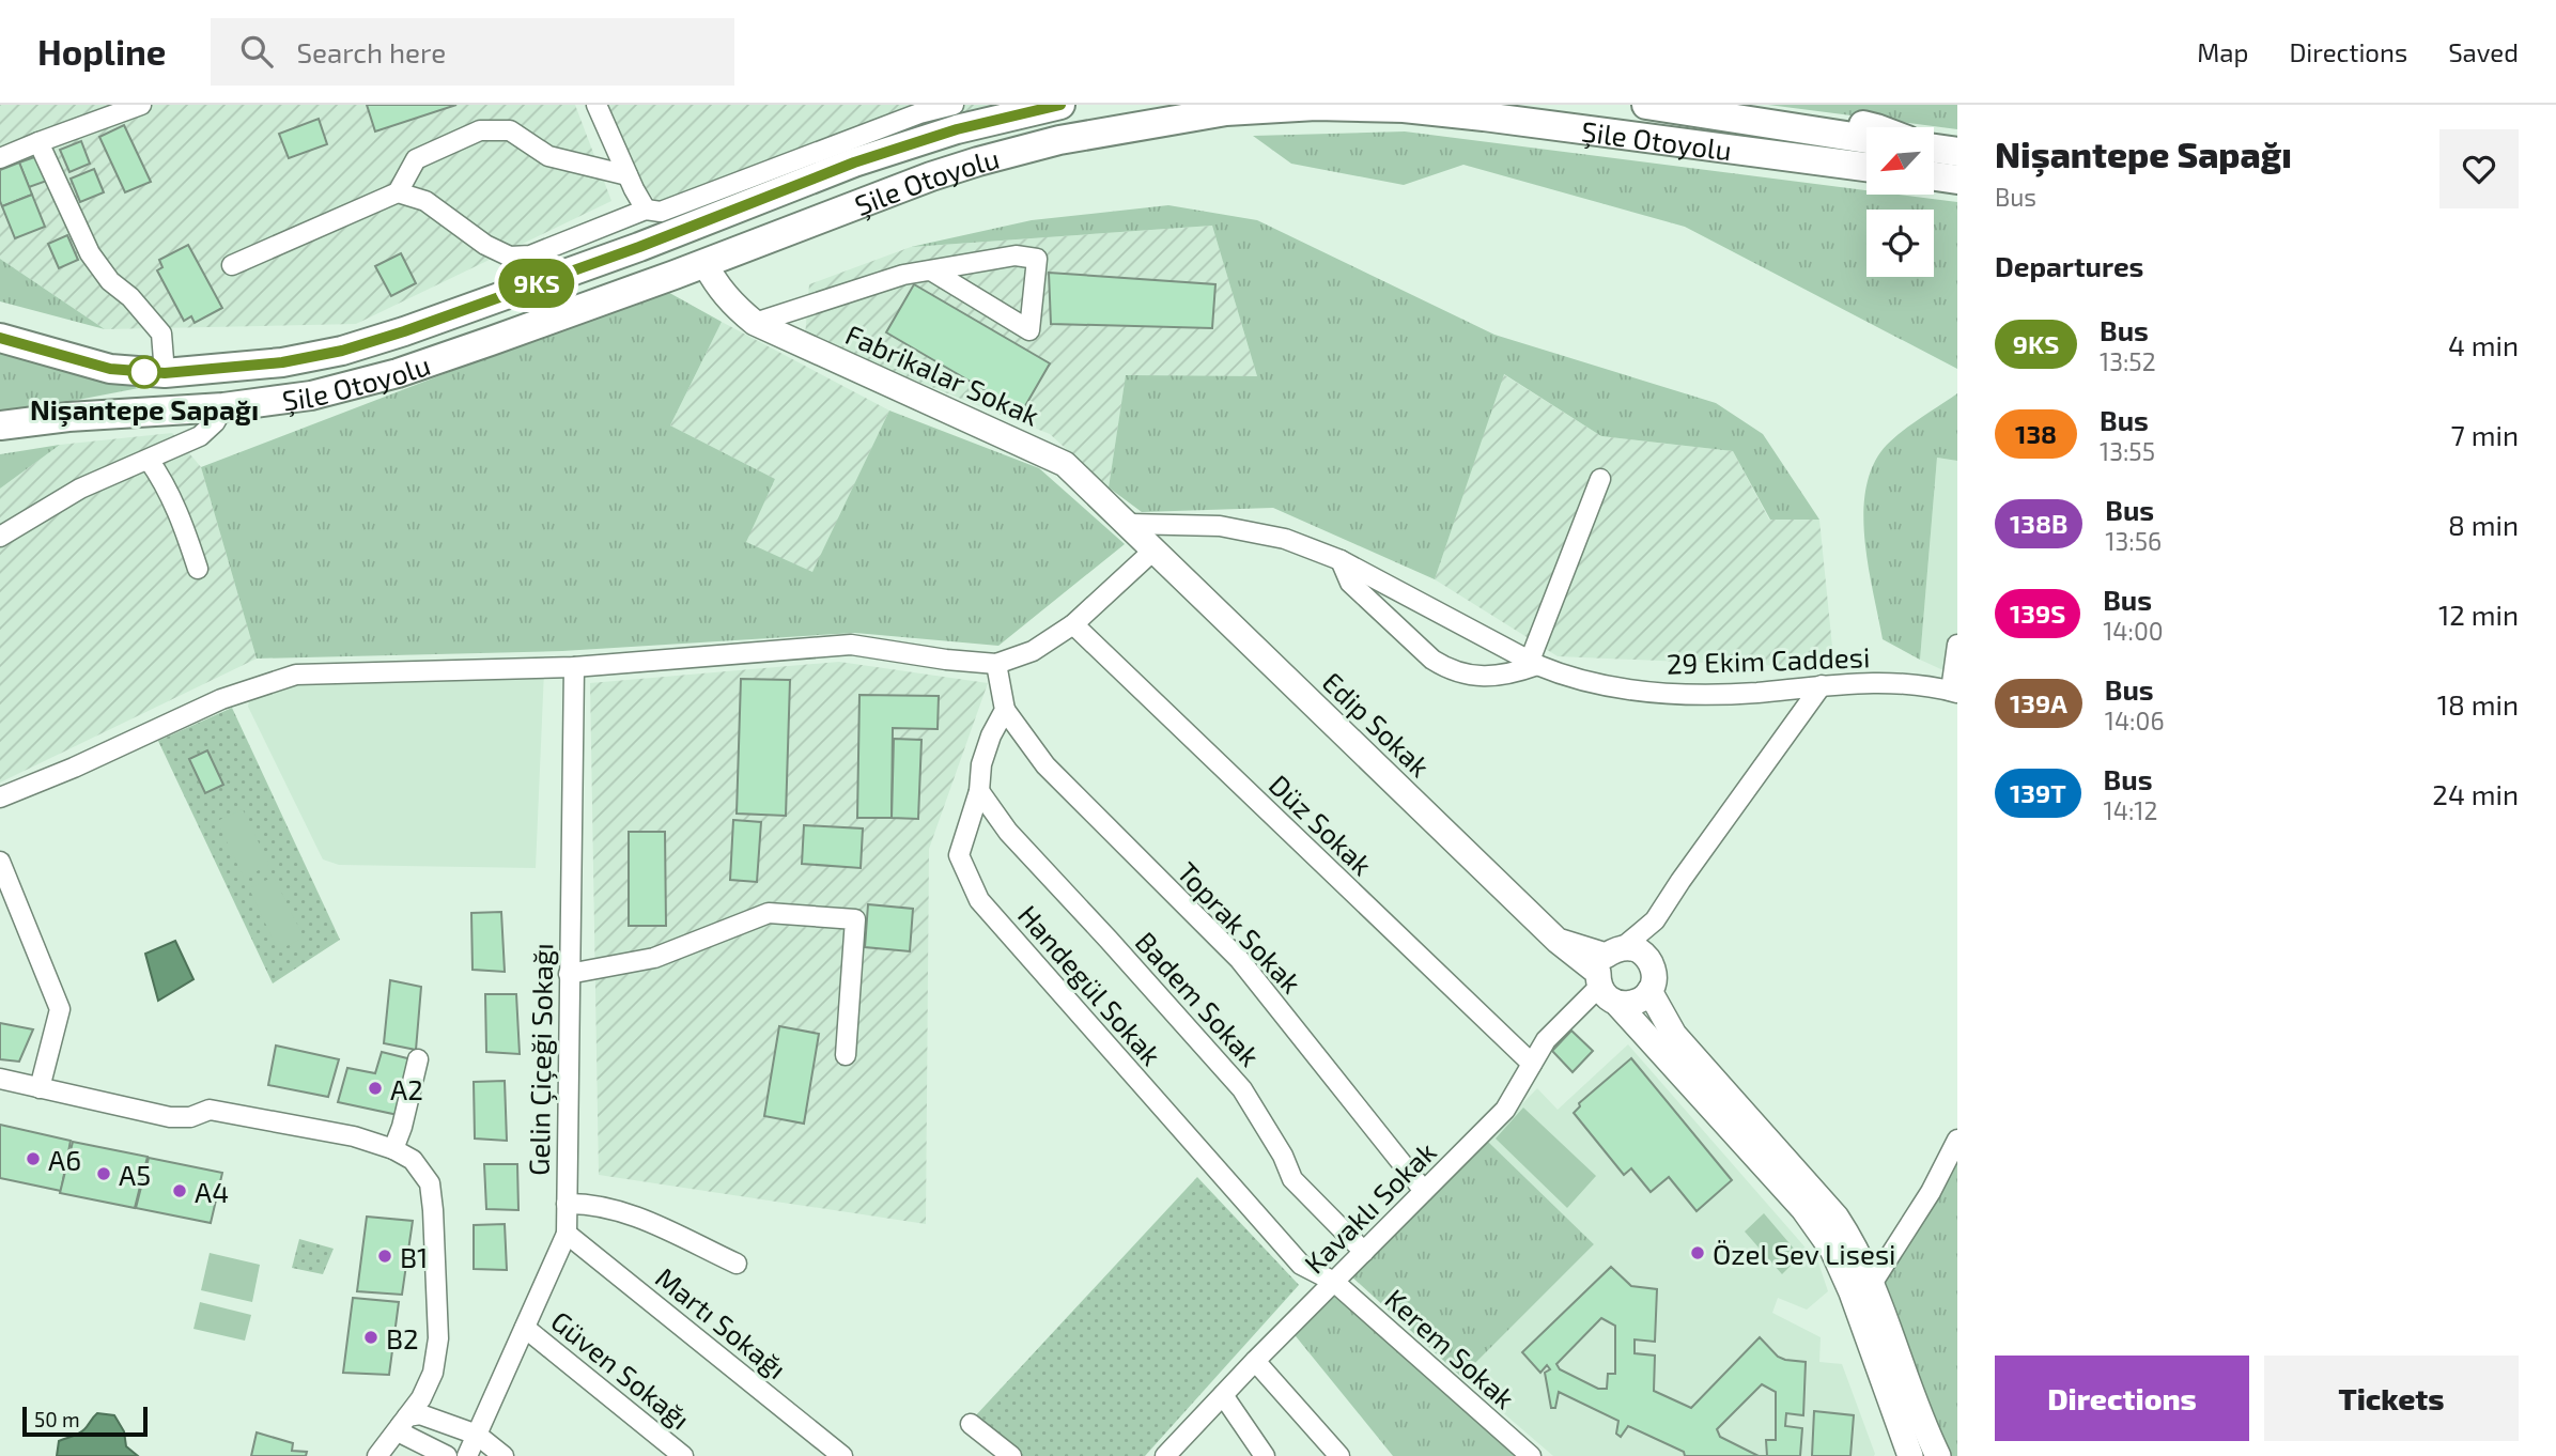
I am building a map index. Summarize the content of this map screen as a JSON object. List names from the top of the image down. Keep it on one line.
{"streets":{"highway":["Şile Otoyolu"],"main road":["Fabrikalar Sokak","Edip Sokak"],"street":["29 Ekim Caddesi","Düz Sokak","Toprak Sokak","Handegül Sokak","Badem Sokak","Gelin Çiçeği Sokağı","Kavaklı Sokak","Martı Sokağı","Kerem Sokak","Güven Sokağı"]},"crossings":[["Şile Otoyolu","Fabrikalar Sokak"],["Fabrikalar Sokak","29 Ekim Caddesi"],["Fabrikalar Sokak","Edip Sokak"],["Edip Sokak","Kavaklı Sokak"],["Düz Sokak","Kavaklı Sokak"],["Toprak Sokak","Handegül Sokak"],["Toprak Sokak","Kavaklı Sokak"],["Handegül Sokak","Badem Sokak"],["Handegül Sokak","Kavaklı Sokak"],["Handegül Sokak","Kerem Sokak"],["Badem Sokak","Kavaklı Sokak"],["Gelin Çiçeği Sokağı","Martı Sokağı"],["Gelin Çiçeği Sokağı","Güven Sokağı"],["Kavaklı Sokak","Kerem Sokak"]],"places":["Nişantepe Sapağı","A2","A6","A5","A4","Özel Sev Lisesi","B1","B2"],"lines":["bus line 9KS"],"scale_bar":"50 m","north":"bottom left","page":{"header":"Hopline","search":"Search here","nav":["Map","Directions","Saved"],"on_map":"9KS","heading":[["Nişantepe Sapağı","Bus"],"Departures"],"list":[{"mark":"9KS","name":"Bus","note":"13:52","value":"4 min"},{"mark":"138","name":"Bus","note":"13:55","value":"7 min"},{"mark":"138B","name":"Bus","note":"13:56","value":"8 min"},{"mark":"139S","name":"Bus","note":"14:00","value":"12 min"},{"mark":"139A","name":"Bus","note":"14:06","value":"18 min"},{"mark":"139T","name":"Bus","note":"14:12","value":"24 min"}],"buttons":["Directions","Tickets"],"scale":"50 m"}}
